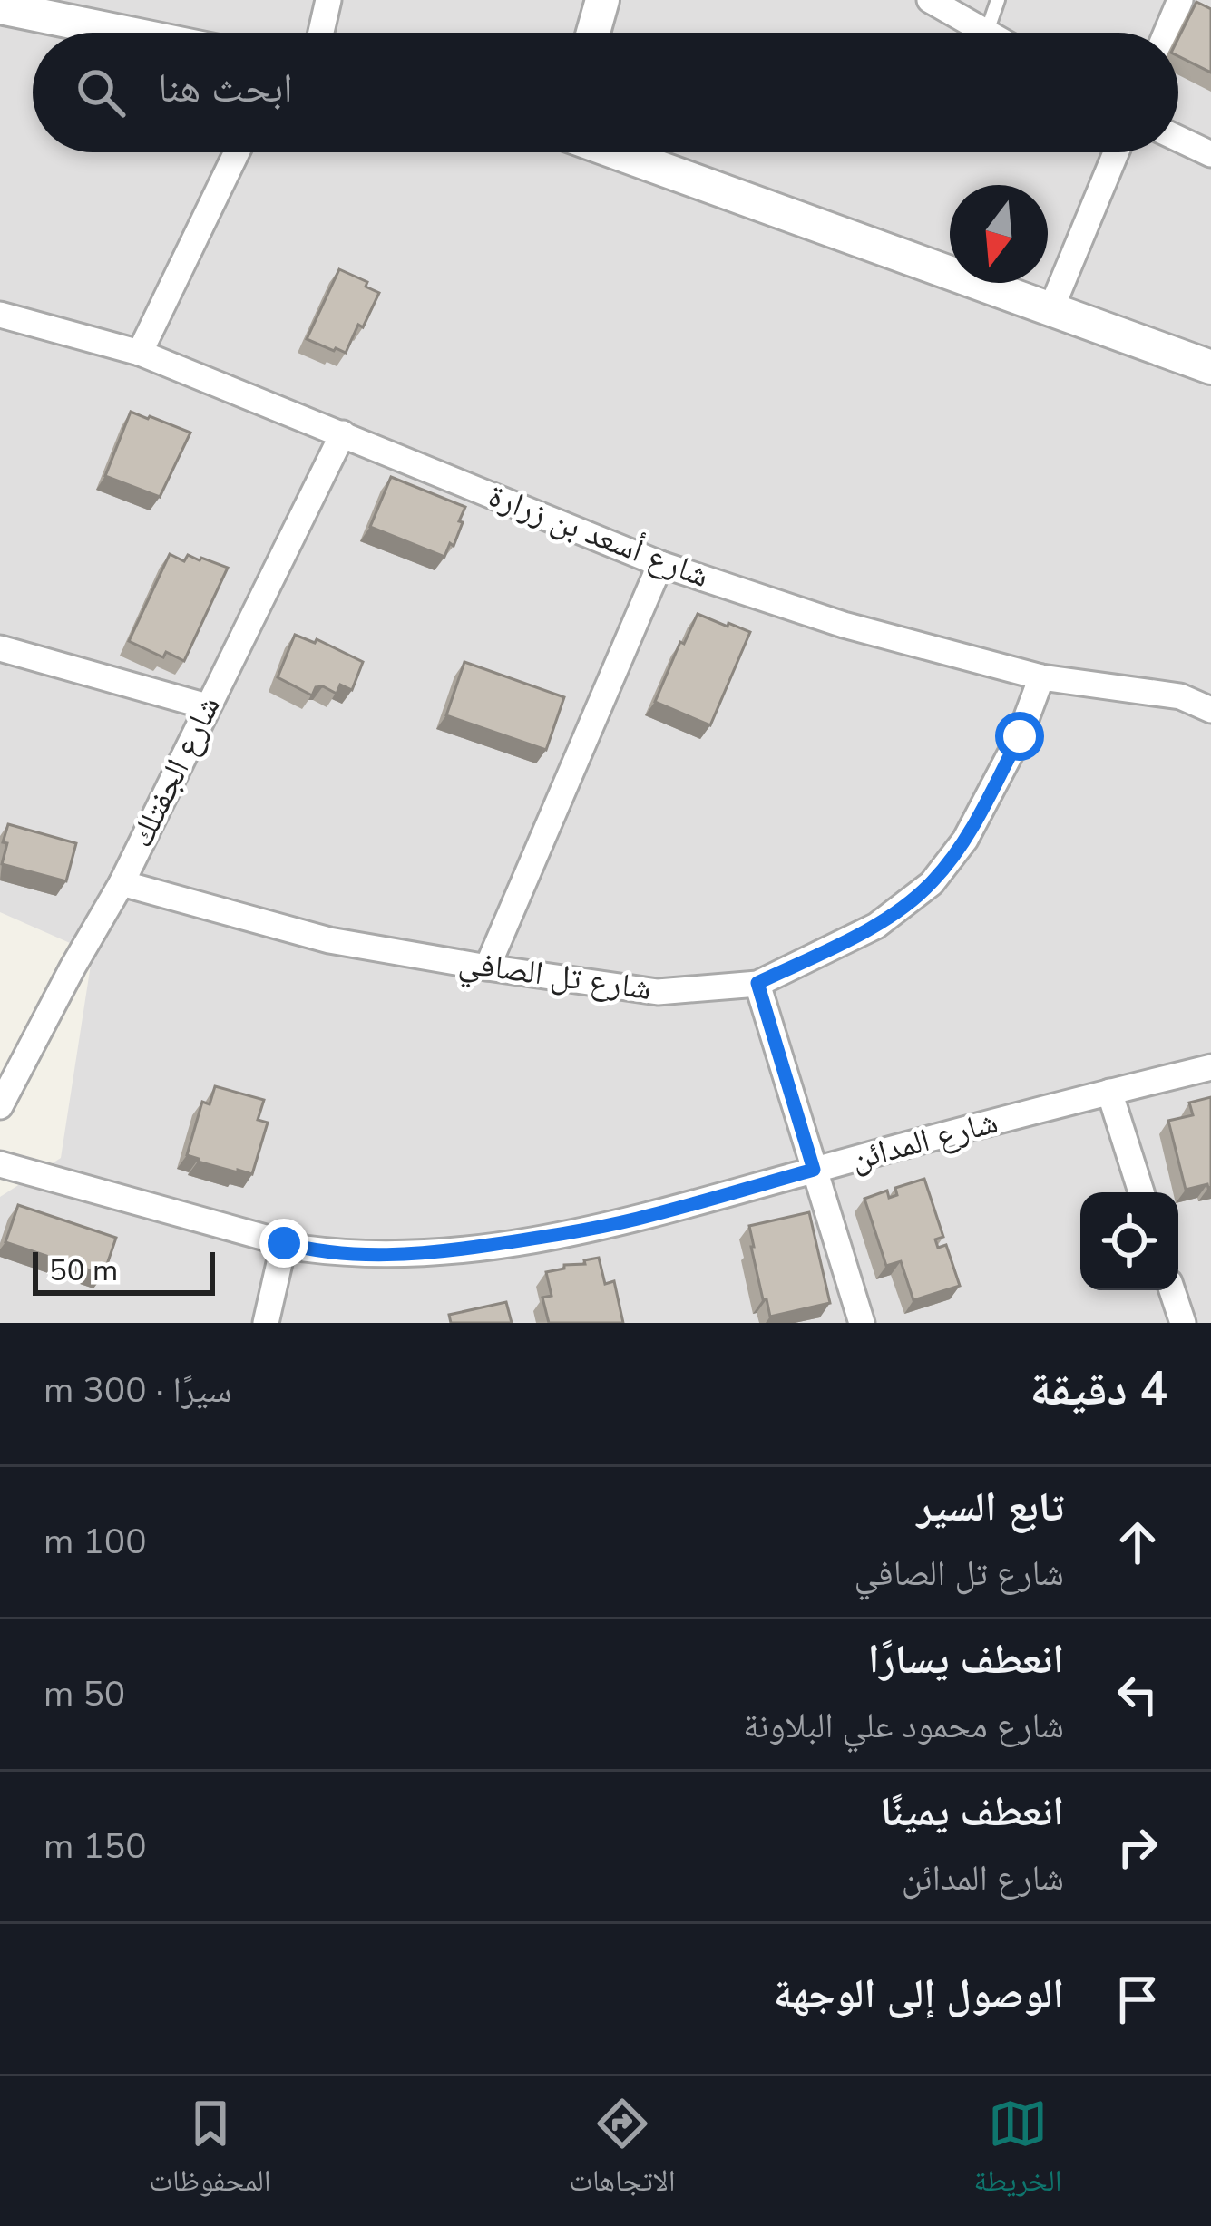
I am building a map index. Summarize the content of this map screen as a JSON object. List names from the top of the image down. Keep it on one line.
{"streets":{"street":["شارع أسعد بن زرارة","شارع الجفتلك","شارع تل الصافي","شارع المدائن"]},"crossings":[["شارع أسعد بن زرارة","شارع الجفتلك"],["شارع أسعد بن زرارة","شارع تل الصافي"],["شارع الجفتلك","شارع تل الصافي"]],"scale_bar":"50 m","north":"bottom","page":{"search":"ابحث هنا","scale":"50 m","heading":["4 دقيقة","سيرًا · 300 m"],"list":[["تابع السير","شارع تل الصافي","100 m"],["انعطف يسارًا","شارع محمود علي البلاونة","50 m"],["انعطف يمينًا","شارع المدائن","150 m"],"الوصول إلى الوجهة"],"nav":["الخريطة","الاتجاهات","المحفوظات"]}}
